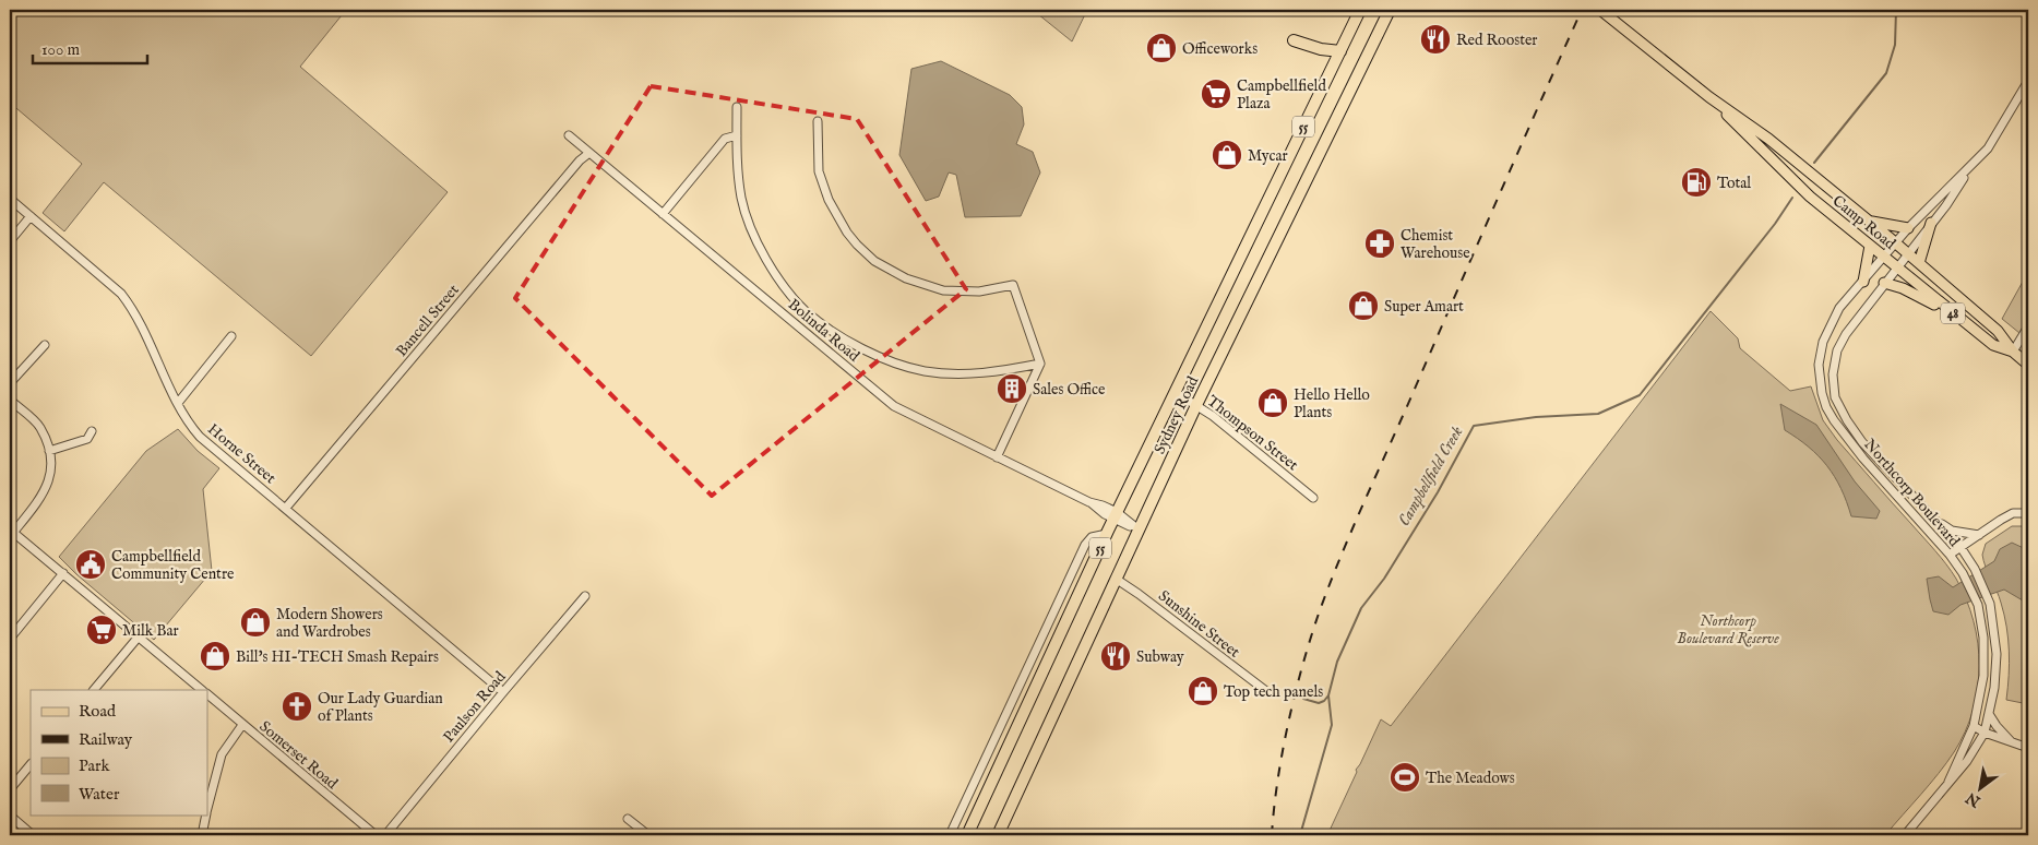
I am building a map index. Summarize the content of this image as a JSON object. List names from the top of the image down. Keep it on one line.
{"streets":{"highway":["55","Sydney Road"],"main road":["Camp Road","48"],"street":["Bancell Street","Bolinda Road","Thompson Street","Horne Street","Northcorp Boulevard","Sunshine Street","Paulson Road","Somerset Road"]},"crossings":[["Camp Road","Northcorp Boulevard"],["Bancell Street","Bolinda Road"],["Bancell Street","Horne Street"],["Bolinda Road","Sydney Road"],["Sydney Road","Thompson Street"],["Sydney Road","Sunshine Street"],["Horne Street","Paulson Road"]],"water":["Campbellfield Creek"],"parks":["Northcorp Boulevard Reserve"],"places":{"restaurant":["Red Rooster","Subway"],"shop":["Officeworks","Mycar","Super Amart","Hello Hello Plants","Modern Showers and Wardrobes","Bill's HI-TECH Smash Repairs","Top tech panels"],"supermarket":["Campbellfield Plaza","Milk Bar"],"fuel station":["Total"],"pharmacy":["Chemist Warehouse"],"building":["Sales Office"],"public building":["Campbellfield Community Centre"],"church":["Our Lady Guardian of Plants"],"sports":["The Meadows"]},"legend":["Road","Railway","Park","Water"],"scale_bar":"100 m","north":"bottom left"}
